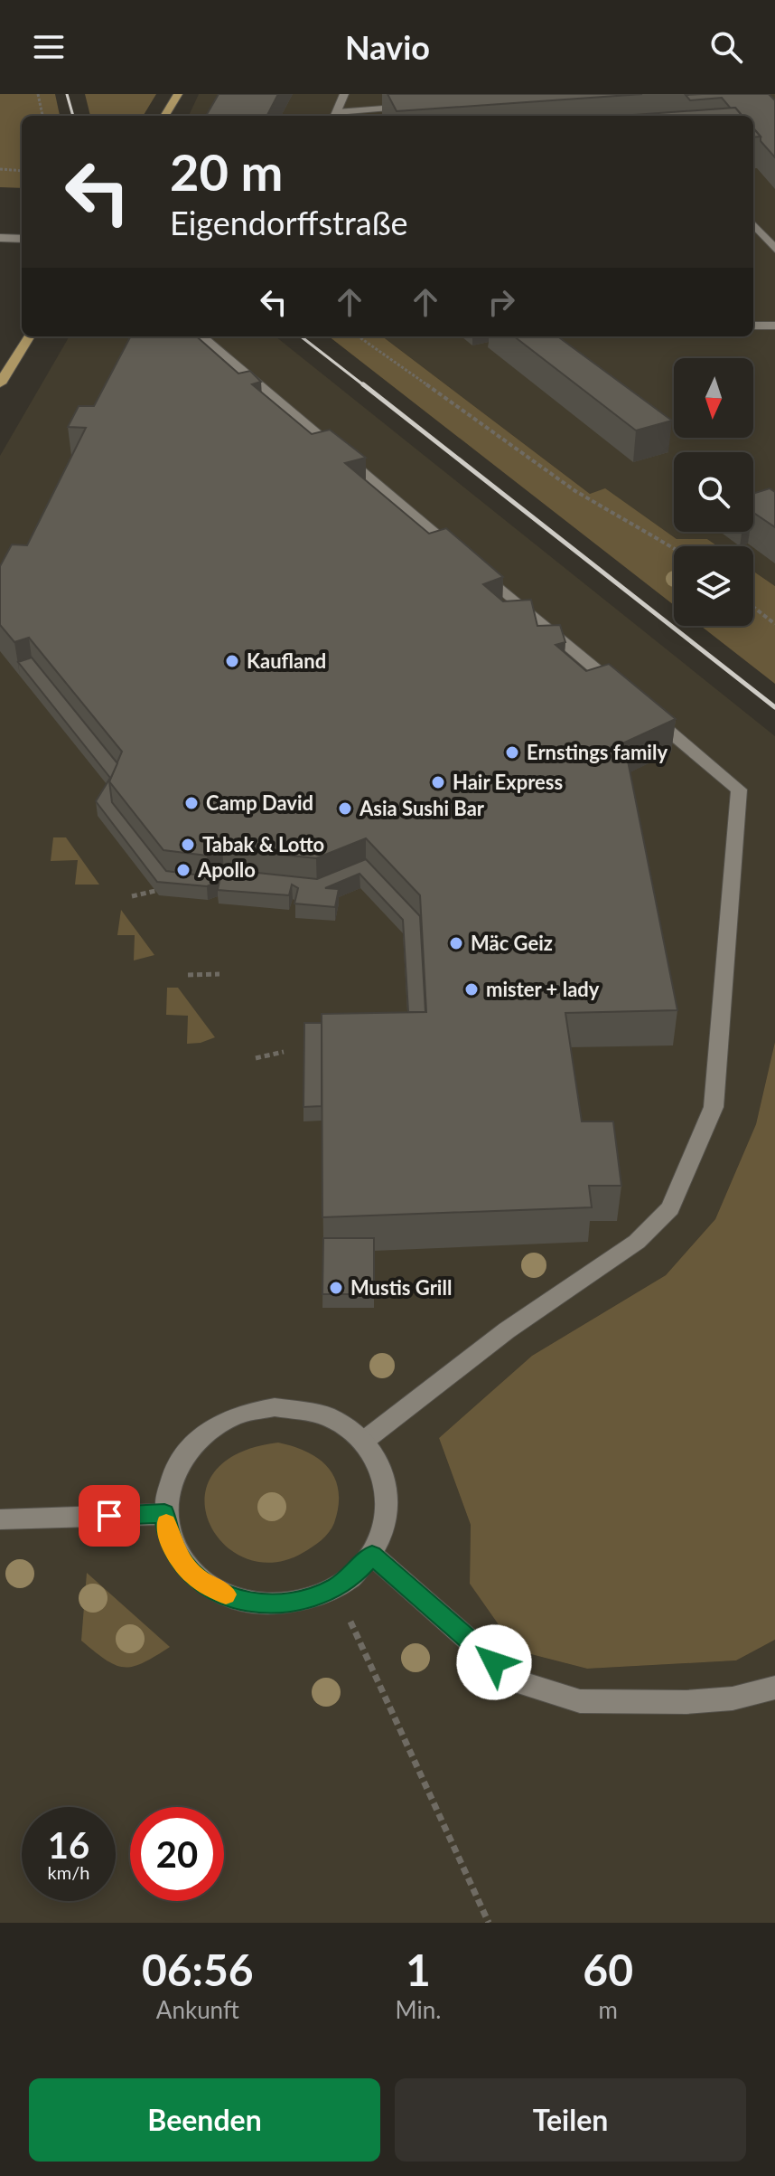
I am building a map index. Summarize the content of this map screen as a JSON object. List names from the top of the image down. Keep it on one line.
{"places":["Kaufland","Ernstings family","Hair Express","Camp David","Asia Sushi Bar","Tabak & Lotto","Apollo","Mäc Geiz","mister + lady","Mustis Grill"],"north":"bottom","page":{"header":"Navio","turn":["20 m","Eigendorffstraße"],"speed":"16 km/h","limit":"20","eta":["06:56","Ankunft","1","Min.","60","m"],"buttons":["Beenden","Teilen"]}}
